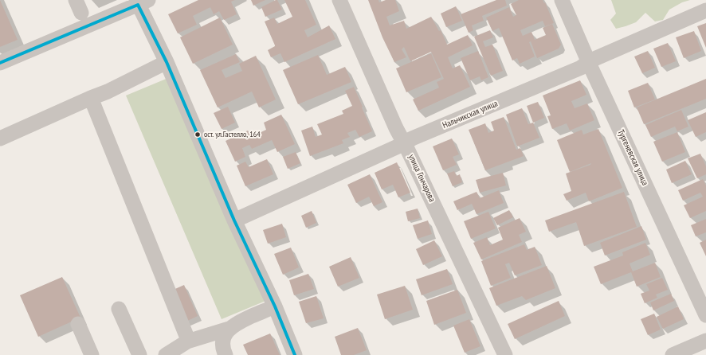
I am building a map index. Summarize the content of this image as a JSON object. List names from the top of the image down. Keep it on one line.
{"streets":{"street":["Нальчикская улица","Тургеневская улица","улица Гончарова"]},"crossings":[["Нальчикская улица","Тургеневская улица"],["Нальчикская улица","улица Гончарова"]],"places":["ост. ул.Гастелло, 164"]}
